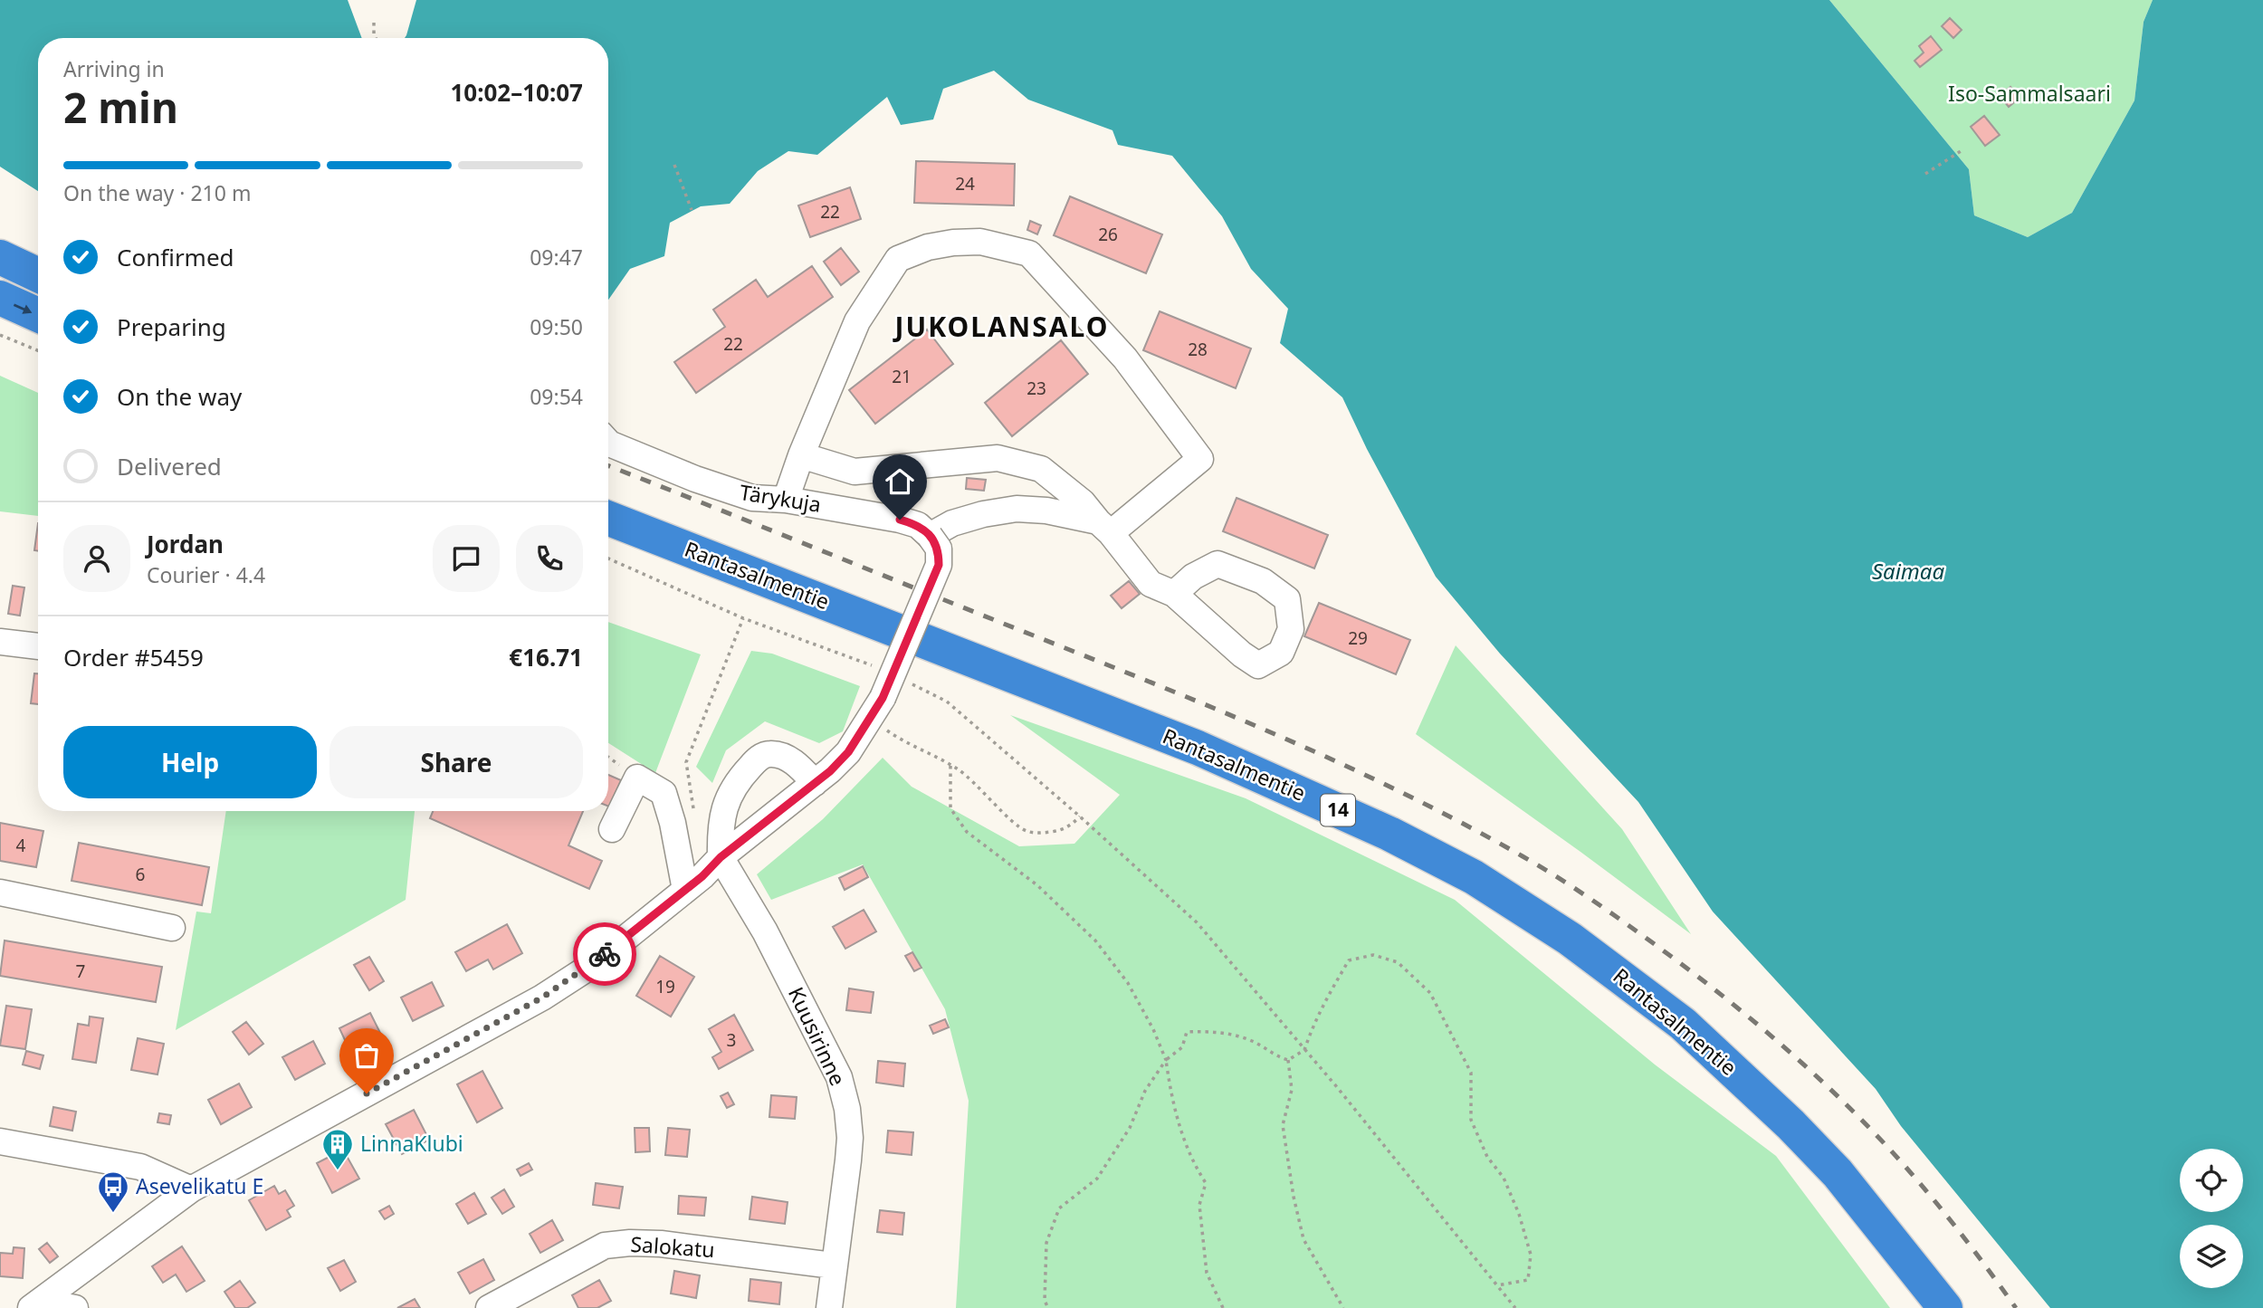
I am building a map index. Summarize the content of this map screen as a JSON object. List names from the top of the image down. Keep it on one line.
{"streets":{"highway":["Rantasalmentie","14"],"street":["Tärykuja","Kuusirinne","Salokatu"]},"crossings":[["Kuusirinne","Salokatu"]],"districts":["JUKOLANSALO"],"water":["Saimaa"],"parks":["Iso-Sammalsaari"],"places":{"building":["LinnaKlubi"],"bus stop":["Asevelikatu E"]},"house_numbers":["24","22","26","22","28","21","23","29","4","6","7","19","3"],"page":{"heading":["2 min","Arriving in","10:02–10:07"],"panel":["Jordan","Courier · 4.4","Order #5459","€16.71"],"bar":"On the way · 210 m","list":[["Confirmed","09:47"],["Preparing","09:50"],["On the way","09:54"],"Delivered"],"buttons":["Help","Share"]}}
